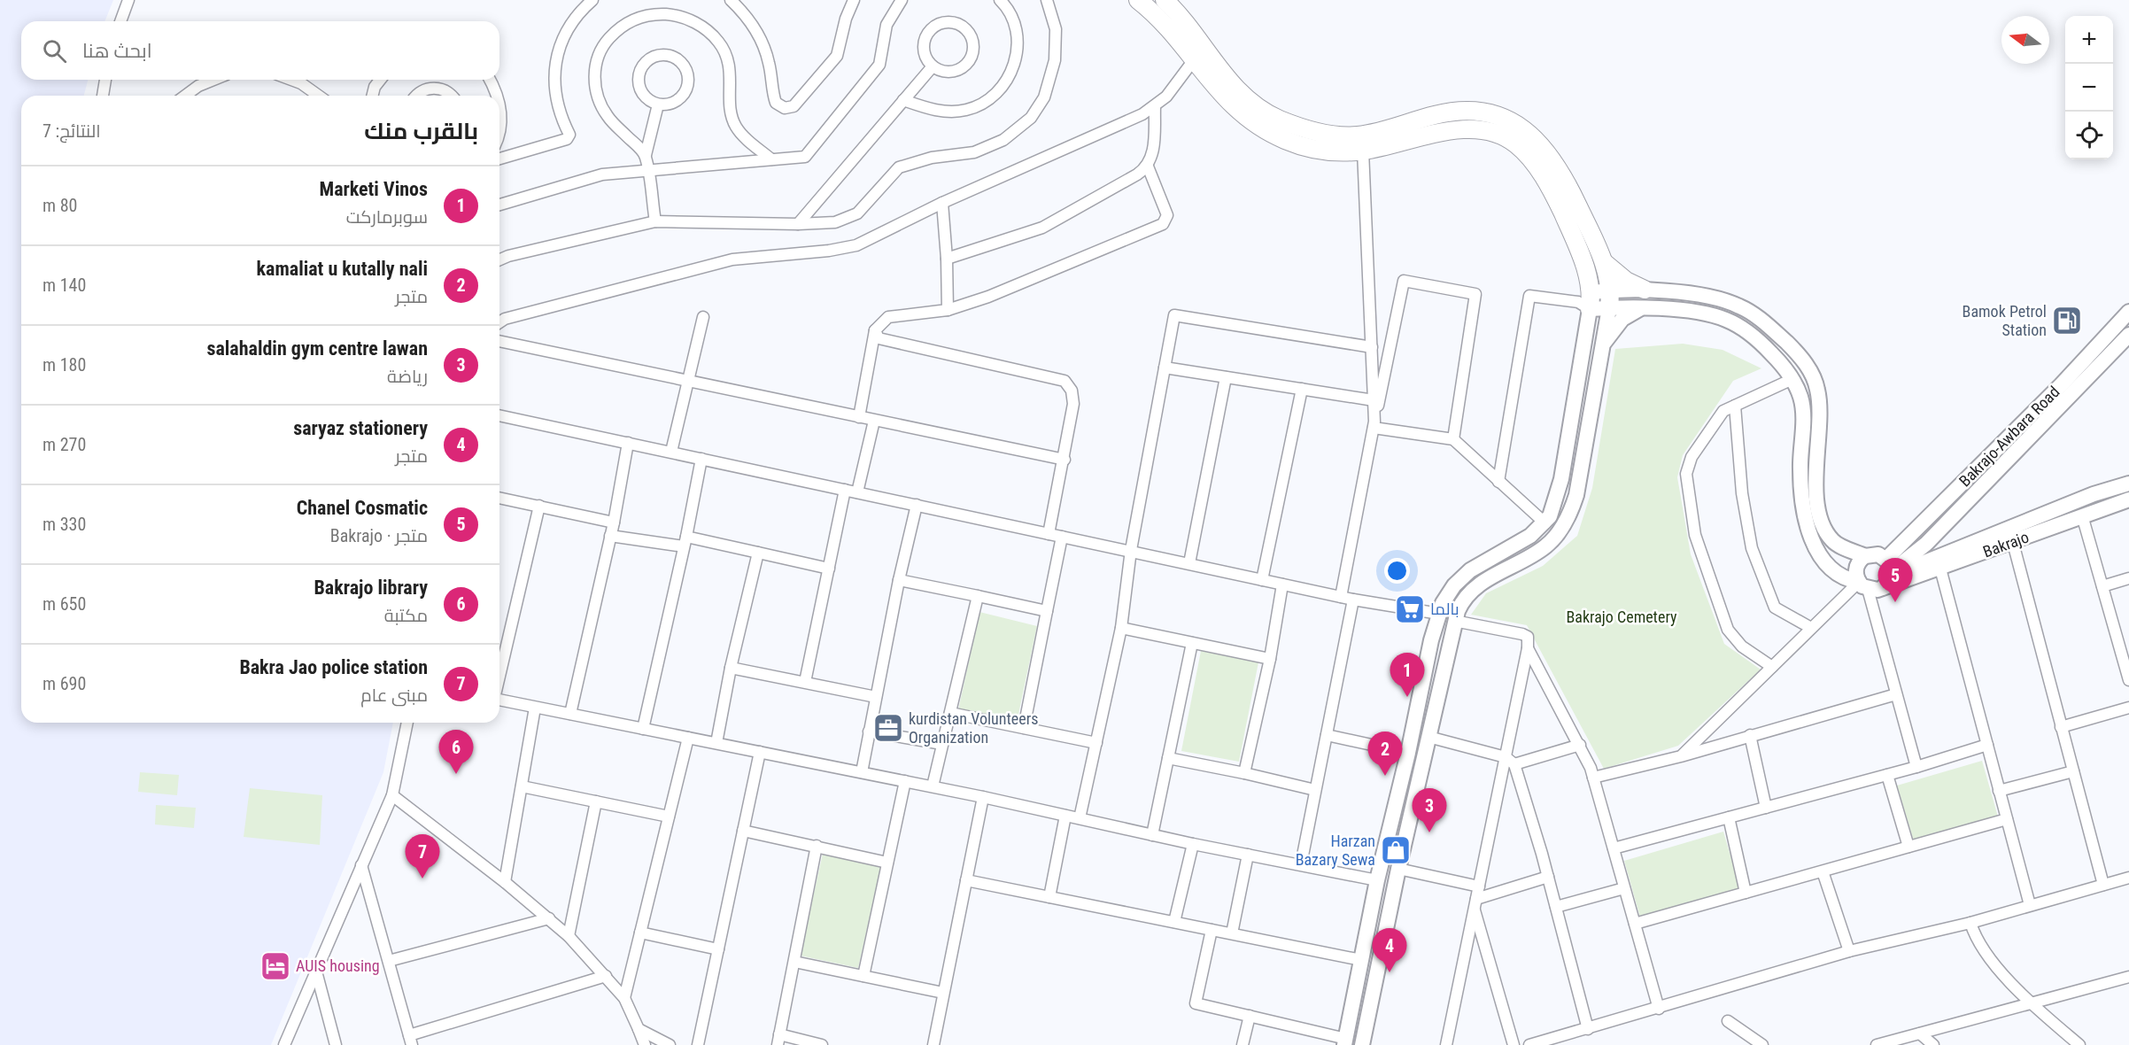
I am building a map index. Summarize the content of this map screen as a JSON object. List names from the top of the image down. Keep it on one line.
{"streets":{"main road":["Bakrajo-Awbara Road","Bakrajo"]},"crossings":[["Bakrajo-Awbara Road","Bakrajo"]],"parks":["Bakrajo Cemetery"],"places":{"fuel station":["Bamok Petrol Station"],"supermarket":["بالما"],"office":["kurdistan Volunteers Organization"],"shop":["Harzan Bazary Sewa"],"hotel":["AUIS housing"]},"north":"left","page":{"map_buttons":["+","−"],"search":"ابحث هنا","heading":["بالقرب منك","النتائج: 7"],"list":[{"mark":"1","name":"Marketi Vinos","note":"سوبرماركت","value":"80 m"},{"mark":"2","name":"kamaliat u kutally nali","note":"متجر","value":"140 m"},{"mark":"3","name":"salahaldin gym centre lawan","note":"رياضة","value":"180 m"},{"mark":"4","name":"saryaz stationery","note":"متجر","value":"270 m"},{"mark":"5","name":"Chanel Cosmatic","note":"متجر · Bakrajo","value":"330 m"},{"mark":"6","name":"Bakrajo library","note":"مكتبة","value":"650 m"},{"mark":"7","name":"Bakra Jao police station","note":"مبنى عام","value":"690 m"}],"pins":["5","1","6","2","3","7","4"]}}
